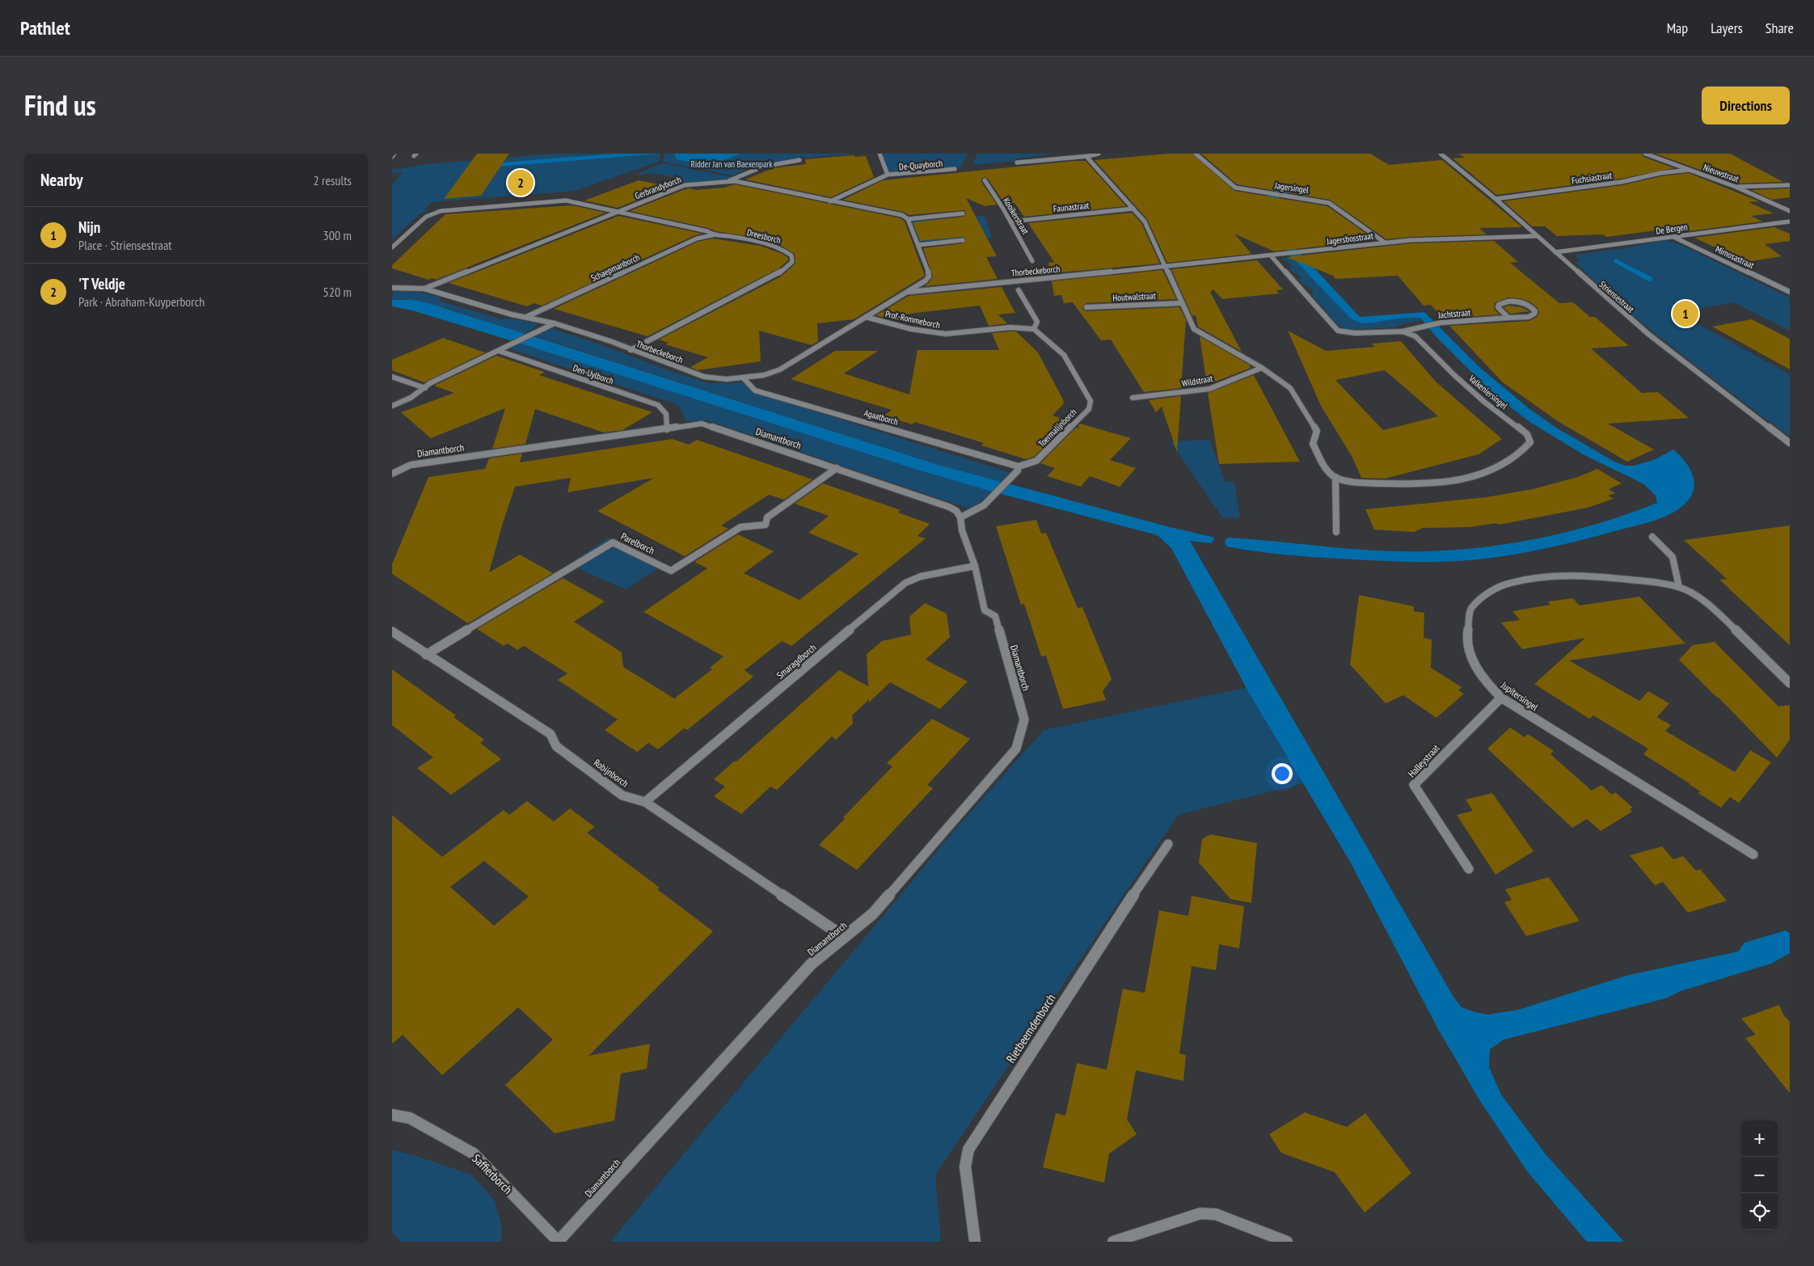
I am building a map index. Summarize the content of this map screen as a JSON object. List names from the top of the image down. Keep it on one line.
{"streets":{"street":["De-Quayborch","Nieuwstraat","Fuchsiastraat","Gerbrandyborch","Jagersingel","Faunastraat","Kooikerstraat","De Bergen","Dreesborch","Jagersbosstraat","Mimosastraat","Schaepmanborch","Thorbeckeborch","Houtwalstraat","Striensestraat","Jachtstraat","Prof.-Rommeborch","Den-Uylborch","Wildstraat","Valkeniersingel","Agaatborch","Toermalijnborch","Diamantborch","Parelborch","Smaragdborch","Jupitersingel","Halleystraat","Robijnborch","Rietbeemdenborch","Saffierborch"]},"crossings":[["De-Quayborch","Gerbrandyborch"],["Nieuwstraat","Fuchsiastraat"],["Fuchsiastraat","Striensestraat"],["Gerbrandyborch","Dreesborch"],["Gerbrandyborch","Thorbeckeborch"],["Jagersingel","Jagersbosstraat"],["Faunastraat","Kooikerstraat"],["De Bergen","Mimosastraat"],["De Bergen","Striensestraat"],["Dreesborch","Schaepmanborch"],["Dreesborch","Thorbeckeborch"],["Jagersbosstraat","Thorbeckeborch"],["Jagersbosstraat","Striensestraat"],["Jagersbosstraat","Valkeniersingel"],["Schaepmanborch","Thorbeckeborch"],["Thorbeckeborch","Prof.-Rommeborch"],["Thorbeckeborch","Agaatborch"],["Jachtstraat","Valkeniersingel"],["Prof.-Rommeborch","Toermalijnborch"],["Den-Uylborch","Diamantborch"],["Agaatborch","Toermalijnborch"],["Diamantborch","Parelborch"],["Diamantborch","Smaragdborch"],["Diamantborch","Robijnborch"],["Diamantborch","Saffierborch"],["Parelborch","Robijnborch"],["Smaragdborch","Robijnborch"],["Jupitersingel","Halleystraat"]],"parks":["Ridder Jan van Baexenpark"],"page":{"header":"Pathlet","nav":["Map","Layers","Share"],"title":"Find us","buttons":"Directions","heading":["Nearby","2 results"],"pins":["2","1"],"list":[{"mark":"1","name":"Nijn","note":"Place · Striensestraat","value":"300 m"},{"mark":"2","name":"'T Veldje","note":"Park · Abraham-Kuyperborch","value":"520 m"}],"map_buttons":["+","−"]}}
